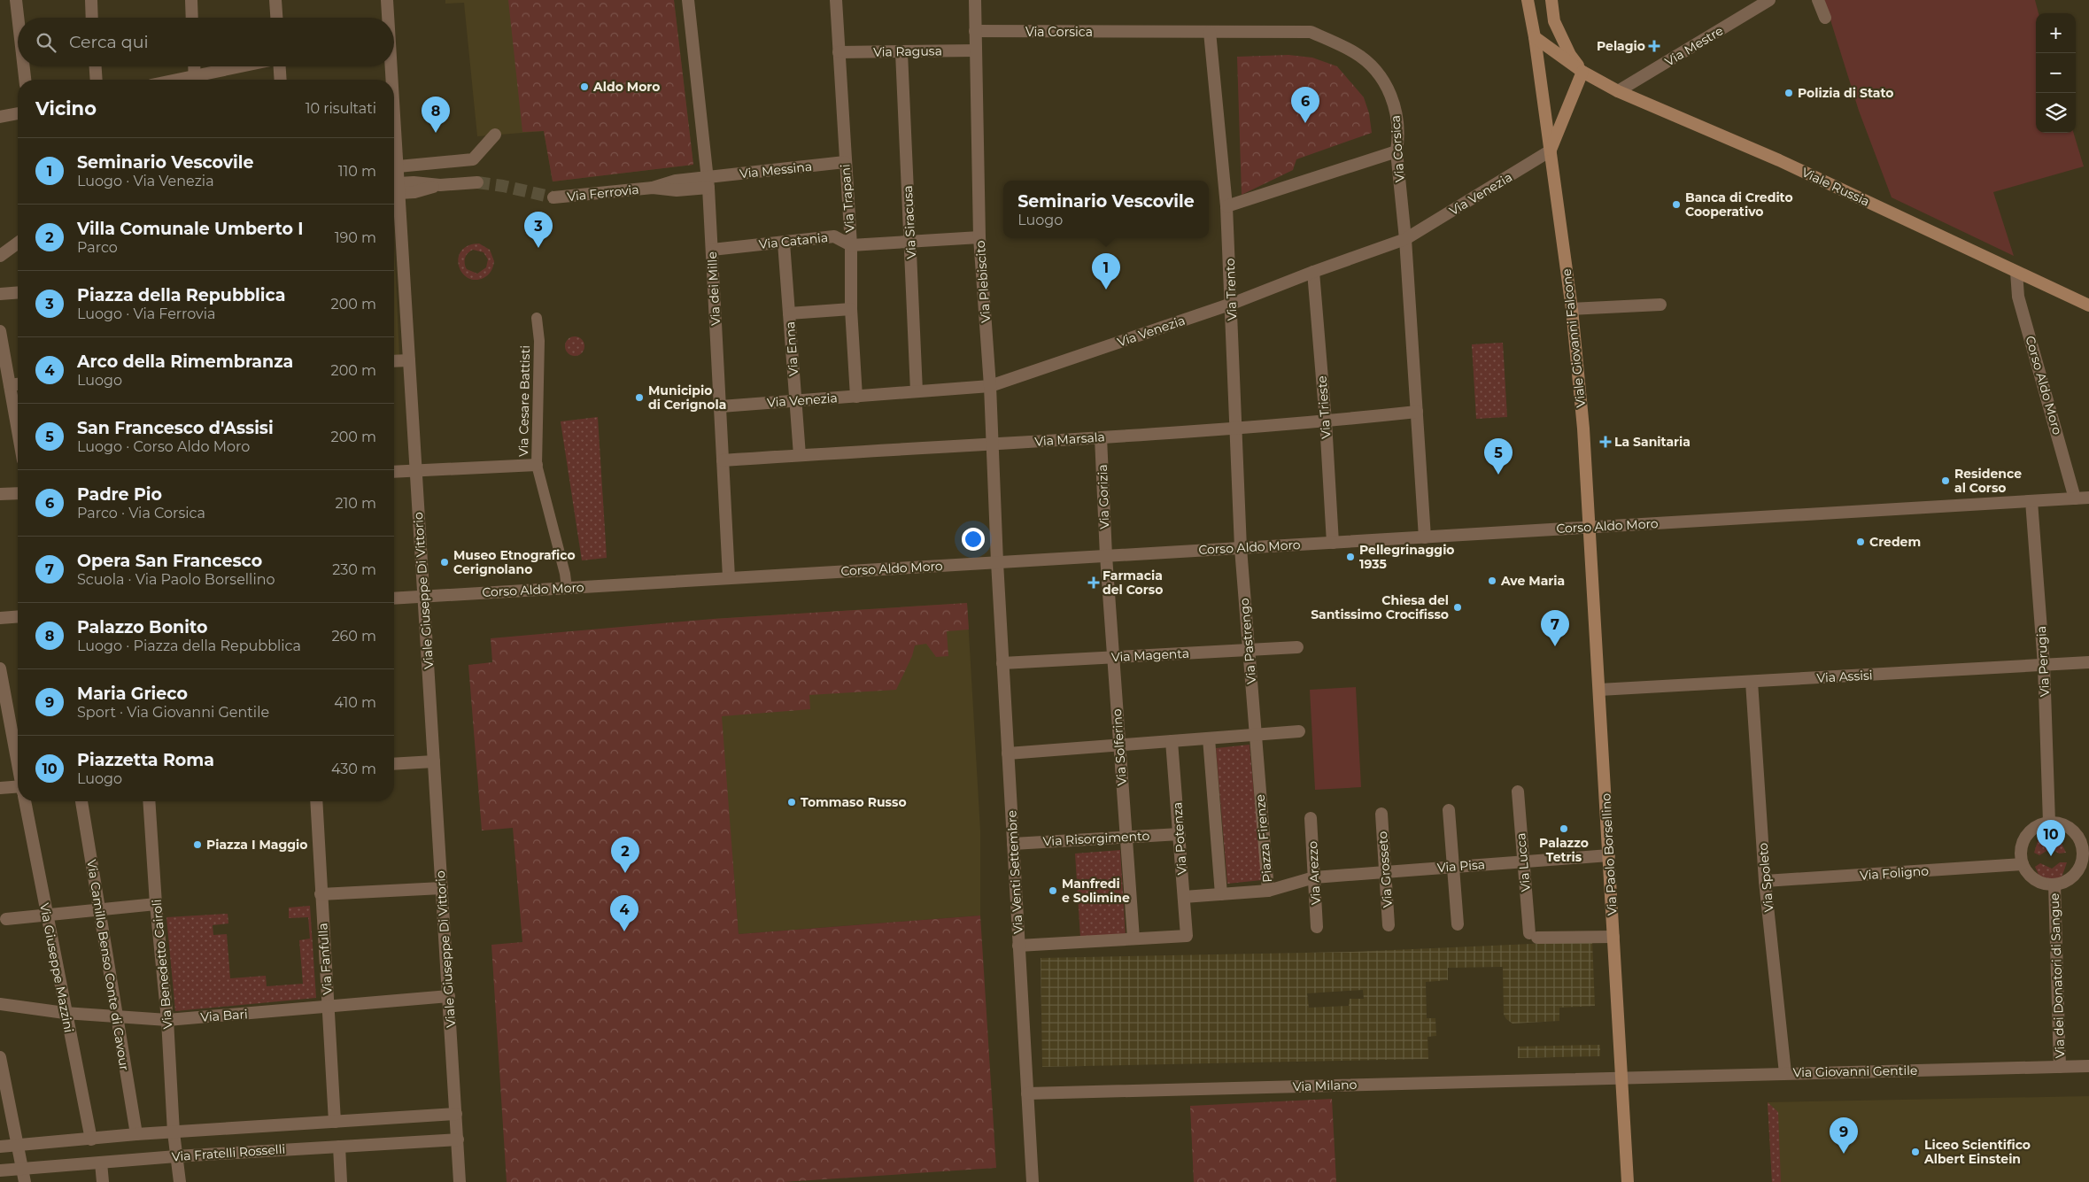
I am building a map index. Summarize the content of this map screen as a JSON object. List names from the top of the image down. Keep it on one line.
{"streets":{"main road":["Viale Russia","Viale Giovanni Falcone","Via Paolo Borsellino"],"street":["Via Corsica","Via Mestre","Via Ragusa","Via Messina","Via Ferrovia","Via Venezia","Via Trapani","Via Siracusa","Via Catania","Via Plebiscito","Via dei Mille","Via Trento","Via Enna","Corso Aldo Moro","Via Cesare Battisti","Via Trieste","Via Marsala","Via Gorizia","Viale Giuseppe Di Vittorio","Via Pastrengo","Via Magenta","Via Perugia","Via Assisi","Via Solferino","Via Risorgimento","Via Potenza","Piazza Firenze","Via Lucca","Via Pisa","Via Grosseto","Via Venti Settembre","Via Arezzo","Via Foligno","Via Spoleto","Via Fanfulla","Via Benedetto Cairoli","Via Camillo Benso Conte di Cavour","Via Giuseppe Mazzini","Via dei Donatori di Sangue","Via Bari","Via Giovanni Gentile","Via Milano","Via Fratelli Rosselli"]},"crossings":[["Via Corsica","Via Venezia"],["Via Corsica","Via Plebiscito"],["Via Corsica","Via Trento"],["Via Corsica","Corso Aldo Moro"],["Via Corsica","Via Marsala"],["Via Mestre","Viale Russia"],["Via Ragusa","Via Trapani"],["Via Ragusa","Via Siracusa"],["Via Ragusa","Via Plebiscito"],["Via Messina","Via Ferrovia"],["Via Messina","Via Trapani"],["Via Messina","Via dei Mille"],["Viale Russia","Viale Giovanni Falcone"],["Viale Russia","Corso Aldo Moro"],["Via Ferrovia","Via dei Mille"],["Via Venezia","Via Trapani"],["Via Venezia","Via Siracusa"],["Via Venezia","Via Plebiscito"],["Via Venezia","Via dei Mille"],["Via Venezia","Via Trento"],["Via Venezia","Viale Giovanni Falcone"],["Via Venezia","Via Enna"],["Via Venezia","Via Trieste"],["Via Trapani","Via Catania"],["Via Siracusa","Via Catania"],["Via Catania","Via Plebiscito"],["Via Catania","Via dei Mille"],["Via Catania","Via Enna"],["Via Plebiscito","Corso Aldo Moro"],["Via Plebiscito","Via Marsala"],["Via Plebiscito","Via Venti Settembre"],["Via dei Mille","Corso Aldo Moro"],["Via dei Mille","Via Marsala"],["Via Trento","Corso Aldo Moro"],["Via Trento","Via Marsala"],["Via Trento","Via Pastrengo"],["Viale Giovanni Falcone","Corso Aldo Moro"],["Viale Giovanni Falcone","Via Paolo Borsellino"],["Via Enna","Via Marsala"],["Corso Aldo Moro","Via Cesare Battisti"],["Corso Aldo Moro","Via Trieste"],["Corso Aldo Moro","Via Gorizia"],["Corso Aldo Moro","Viale Giuseppe Di Vittorio"],["Corso Aldo Moro","Via Pastrengo"],["Corso Aldo Moro","Via Perugia"],["Corso Aldo Moro","Via Solferino"],["Corso Aldo Moro","Via Paolo Borsellino"],["Corso Aldo Moro","Via Venti Settembre"],["Via Trieste","Via Marsala"],["Via Marsala","Via Gorizia"],["Via Gorizia","Via Solferino"],["Viale Giuseppe Di Vittorio","Via Bari"],["Viale Giuseppe Di Vittorio","Via Fratelli Rosselli"],["Via Pastrengo","Via Magenta"],["Via Pastrengo","Piazza Firenze"],["Via Magenta","Via Solferino"],["Via Magenta","Via Venti Settembre"],["Via Perugia","Via Assisi"],["Via Perugia","Via Foligno"],["Via Perugia","Via dei Donatori di Sangue"],["Via Assisi","Via Paolo Borsellino"],["Via Assisi","Via Spoleto"],["Via Solferino","Via Risorgimento"],["Via Solferino","Via Potenza"],["Via Risorgimento","Via Potenza"],["Via Risorgimento","Via Venti Settembre"],["Via Potenza","Piazza Firenze"],["Piazza Firenze","Via Pisa"],["Via Paolo Borsellino","Via Lucca"],["Via Paolo Borsellino","Via Pisa"],["Via Paolo Borsellino","Via Giovanni Gentile"],["Via Paolo Borsellino","Via Milano"],["Via Lucca","Via Pisa"],["Via Pisa","Via Grosseto"],["Via Pisa","Via Arezzo"],["Via Venti Settembre","Via Milano"],["Via Foligno","Via Spoleto"],["Via Foligno","Via dei Donatori di Sangue"],["Via Spoleto","Via Giovanni Gentile"],["Via Fanfulla","Via Bari"],["Via Fanfulla","Via Fratelli Rosselli"],["Via Benedetto Cairoli","Via Bari"],["Via Benedetto Cairoli","Via Fratelli Rosselli"],["Via Camillo Benso Conte di Cavour","Via Bari"],["Via Camillo Benso Conte di Cavour","Via Fratelli Rosselli"],["Via Giuseppe Mazzini","Via Bari"],["Via Giuseppe Mazzini","Via Fratelli Rosselli"],["Via dei Donatori di Sangue","Via Giovanni Gentile"],["Via Giovanni Gentile","Via Milano"]],"places":{"health":["Pelagio","La Sanitaria","Farmacia del Corso"],"other":["Aldo Moro","Polizia di Stato","Banca di Credito Cooperativo","Municipio di Cerignola","Residence al Corso","Credem","Pellegrinaggio 1935","Museo Etnografico Cerignolano","Ave Maria","Chiesa del Santissimo Crocifisso","Tommaso Russo","Palazzo Tetris","Piazza I Maggio","Manfredi e Solimine","Liceo Scientifico Albert Einstein"]},"page":{"map_buttons":["+","−"],"search":"Cerca qui","heading":["Vicino","10 risultati"],"pins":["6","8","3","1","5","7","10","2","4","9"],"list":[{"mark":"1","name":"Seminario Vescovile","note":"Luogo · Via Venezia","value":"110 m"},{"mark":"2","name":"Villa Comunale Umberto I","note":"Parco","value":"190 m"},{"mark":"3","name":"Piazza della Repubblica","note":"Luogo · Via Ferrovia","value":"200 m"},{"mark":"4","name":"Arco della Rimembranza","note":"Luogo","value":"200 m"},{"mark":"5","name":"San Francesco d'Assisi","note":"Luogo · Corso Aldo Moro","value":"200 m"},{"mark":"6","name":"Padre Pio","note":"Parco · Via Corsica","value":"210 m"},{"mark":"7","name":"Opera San Francesco","note":"Scuola · Via Paolo Borsellino","value":"230 m"},{"mark":"8","name":"Palazzo Bonito","note":"Luogo · Piazza della Repubblica","value":"260 m"},{"mark":"9","name":"Maria Grieco","note":"Sport · Via Giovanni Gentile","value":"410 m"},{"mark":"10","name":"Piazzetta Roma","note":"Luogo","value":"430 m"}],"popup":["Seminario Vescovile","Luogo"]}}
